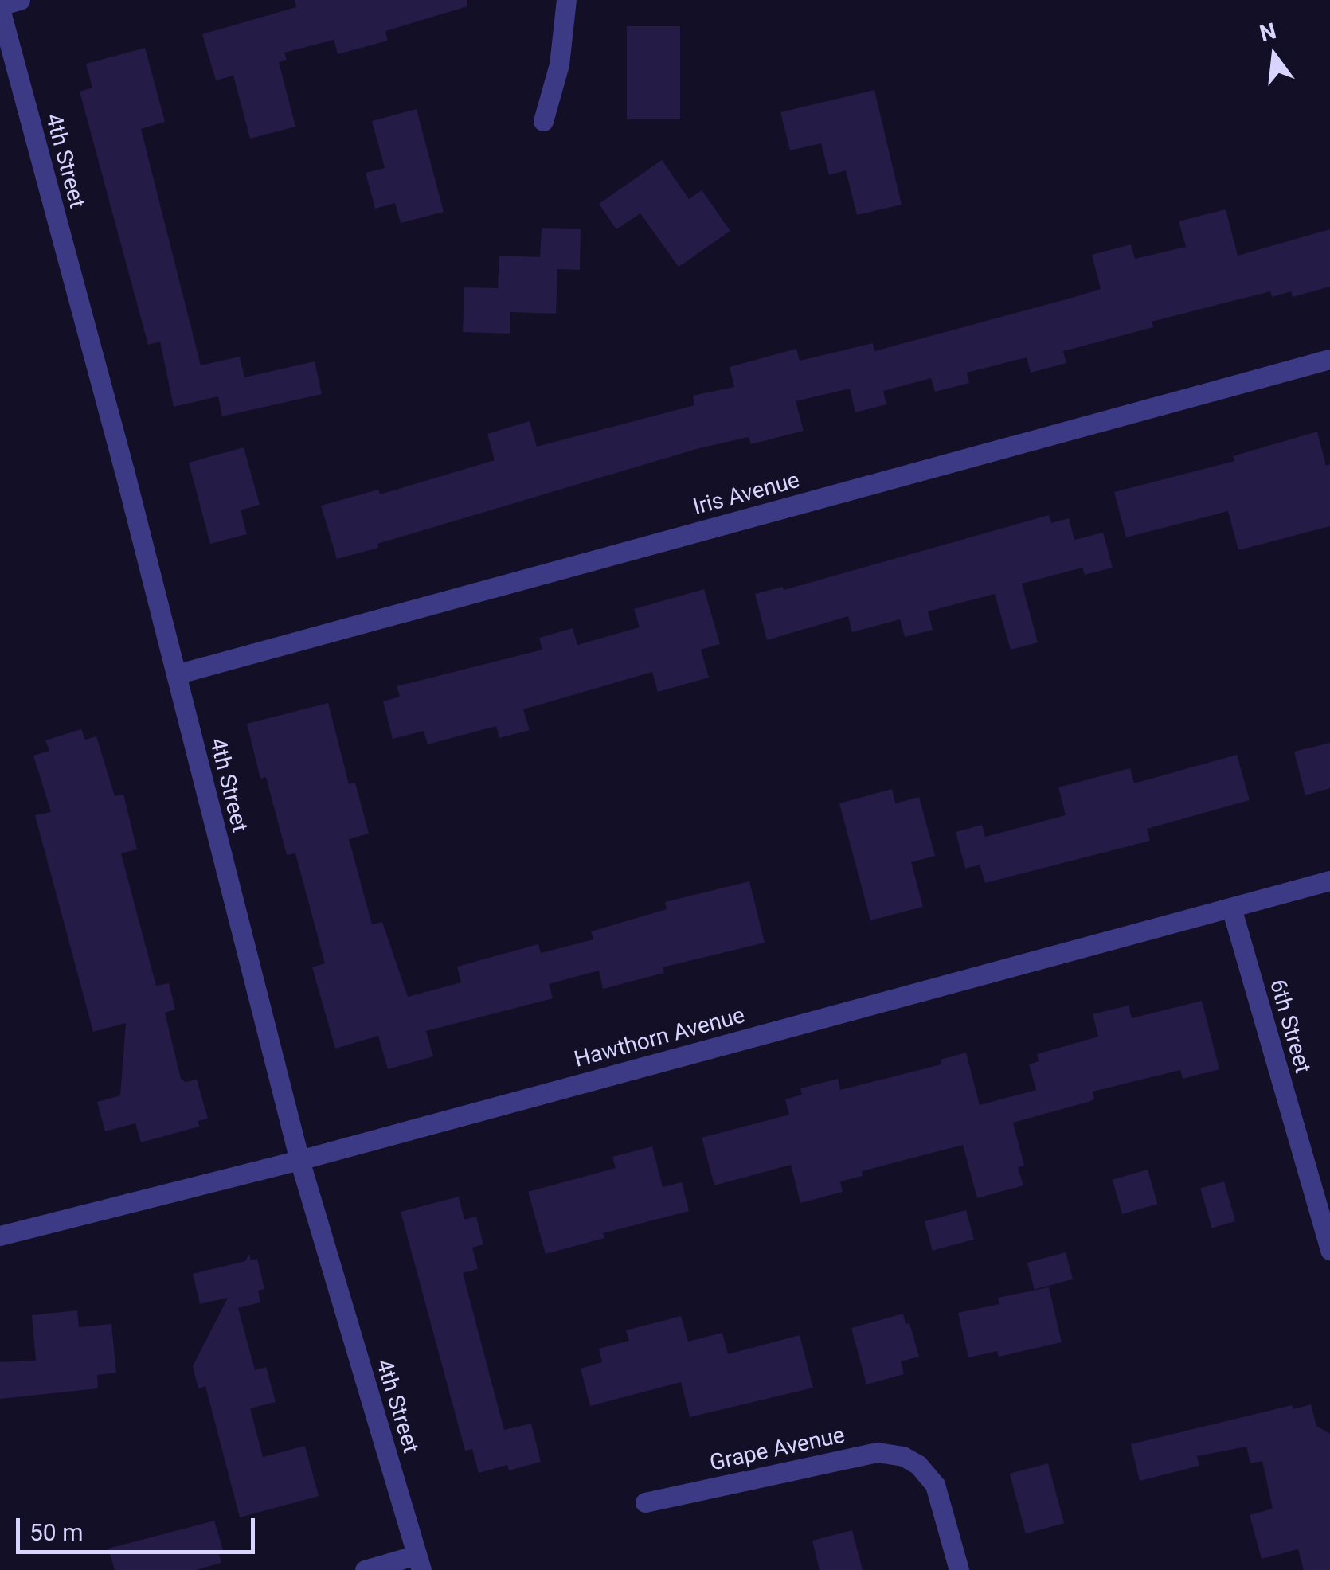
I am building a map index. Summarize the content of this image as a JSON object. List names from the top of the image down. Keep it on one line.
{"streets":{"street":["4th Street","Iris Avenue","6th Street","Hawthorn Avenue","Grape Avenue"]},"crossings":[["4th Street","Iris Avenue"],["4th Street","Hawthorn Avenue"],["6th Street","Hawthorn Avenue"]],"scale_bar":"50 m","north":"top"}
